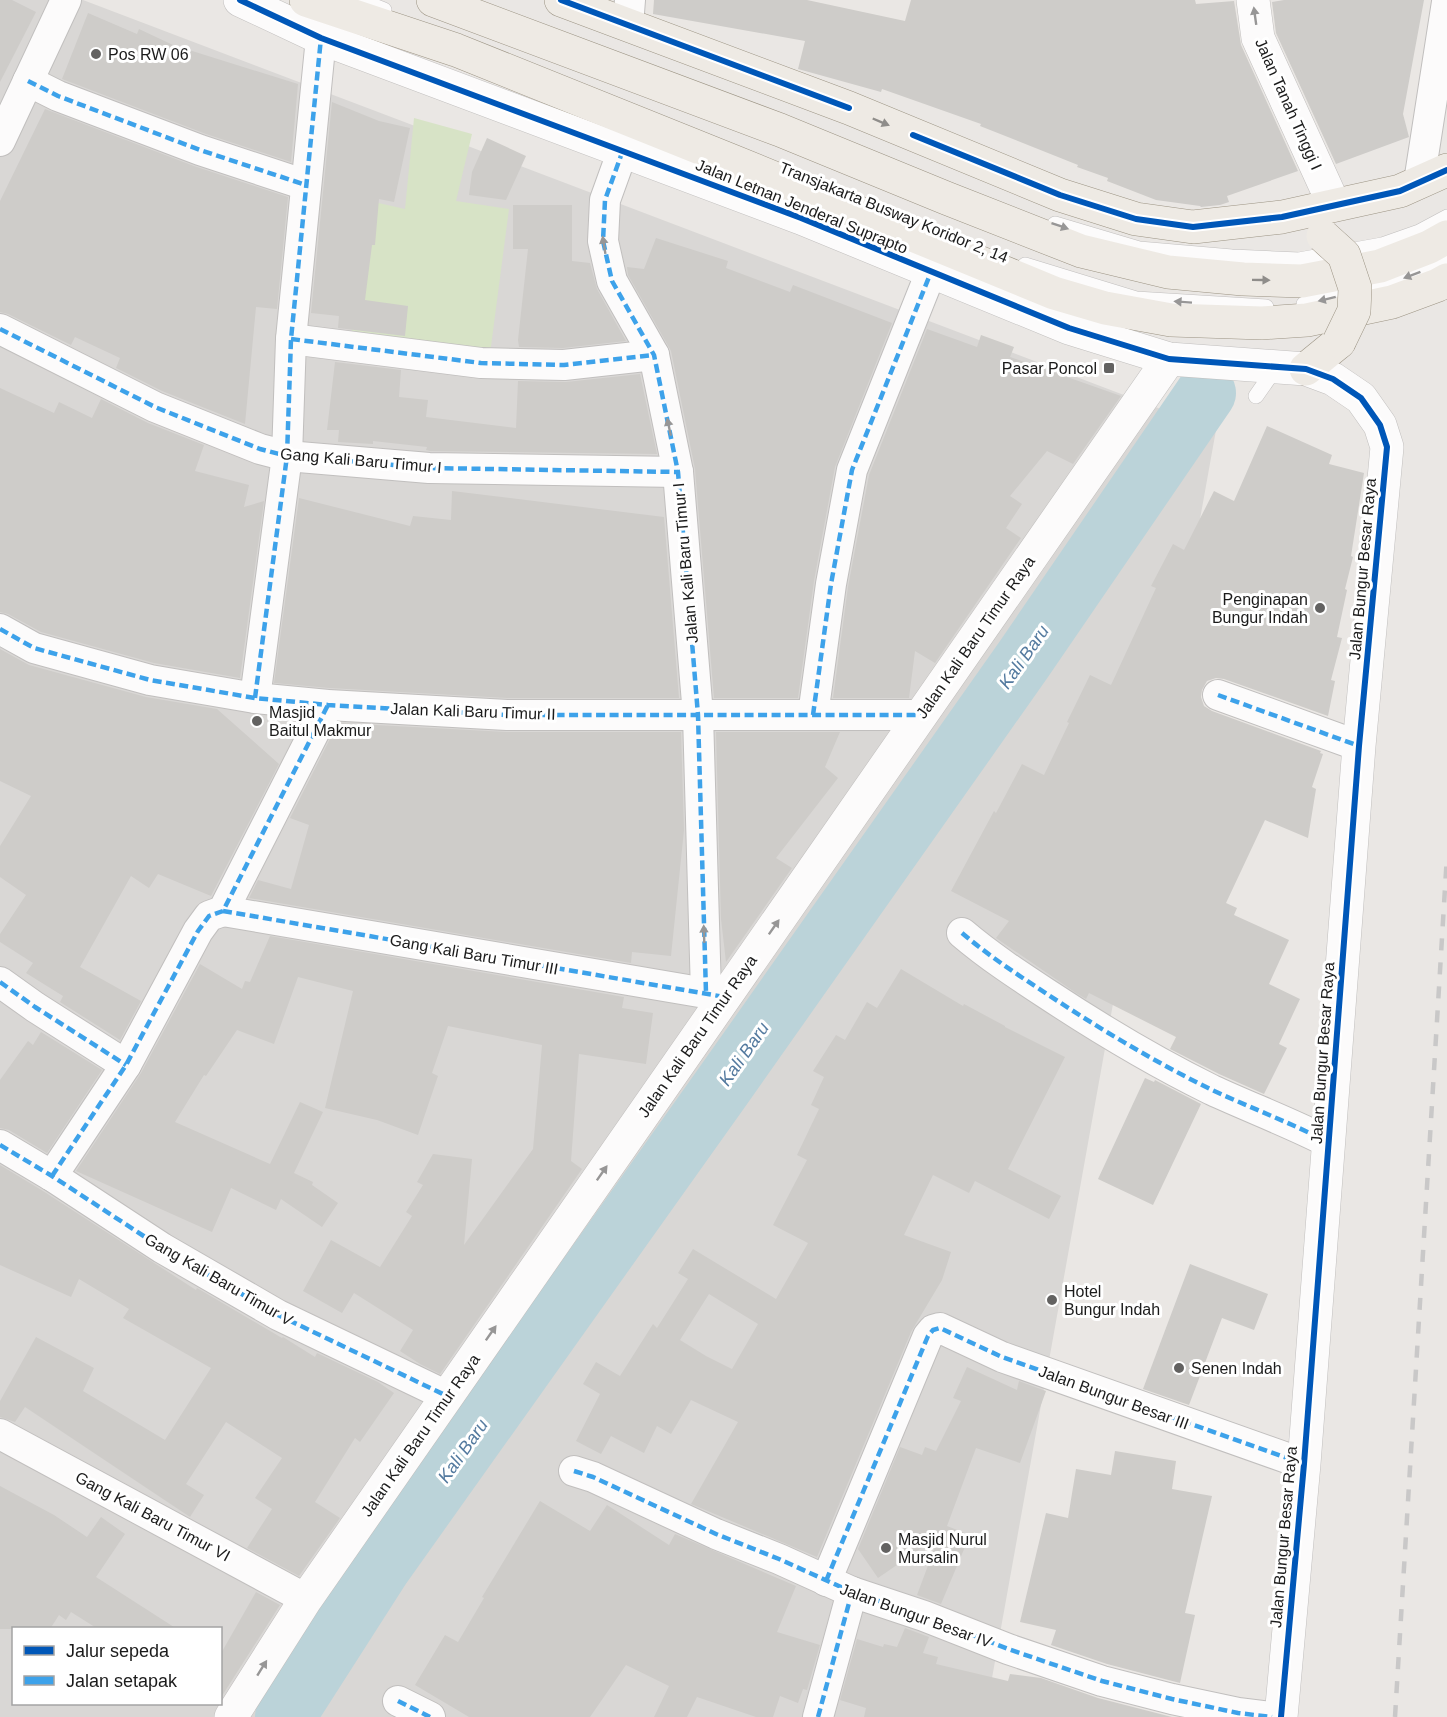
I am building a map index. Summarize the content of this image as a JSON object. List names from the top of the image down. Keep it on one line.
{"streets":{"main road":["Jalan Letnan Jenderal Suprapto"],"street":["Jalan Tanah Tinggi I","Gang Kali Baru Timur I","Jalan Kali Baru Timur I","Jalan Bungur Besar Raya","Jalan Kali Baru Timur Raya","Jalan Kali Baru Timur II","Gang Kali Baru Timur III","Gang Kali Baru Timur V","Jalan Bungur Besar III","Gang Kali Baru Timur VI","Jalan Bungur Besar IV"],"lane":["Transjakarta Busway Koridor 2, 14"]},"crossings":[["Jalan Letnan Jenderal Suprapto","Jalan Kali Baru Timur I"],["Jalan Letnan Jenderal Suprapto","Jalan Bungur Besar Raya"],["Jalan Letnan Jenderal Suprapto","Jalan Kali Baru Timur Raya"],["Gang Kali Baru Timur I","Jalan Kali Baru Timur I"],["Jalan Kali Baru Timur I","Jalan Kali Baru Timur Raya"],["Jalan Kali Baru Timur I","Jalan Kali Baru Timur II"],["Jalan Kali Baru Timur I","Gang Kali Baru Timur III"],["Jalan Bungur Besar Raya","Jalan Bungur Besar III"],["Jalan Kali Baru Timur Raya","Jalan Kali Baru Timur II"],["Jalan Kali Baru Timur Raya","Gang Kali Baru Timur III"],["Jalan Kali Baru Timur Raya","Gang Kali Baru Timur V"],["Jalan Kali Baru Timur Raya","Gang Kali Baru Timur VI"],["Jalan Bungur Besar III","Jalan Bungur Besar IV"]],"one_way":["Jalan Tanah Tinggi I","Jalan Kali Baru Timur I","Jalan Kali Baru Timur Raya"],"water":["Kali Baru"],"places":{"other":["Pos RW 06","Penginapan Bungur Indah","Masjid Baitul Makmur","Hotel Bungur Indah","Senen Indah","Masjid Nurul Mursalin"],"transit":["Pasar Poncol"]},"legend":["Jalur sepeda","Jalan setapak"]}
